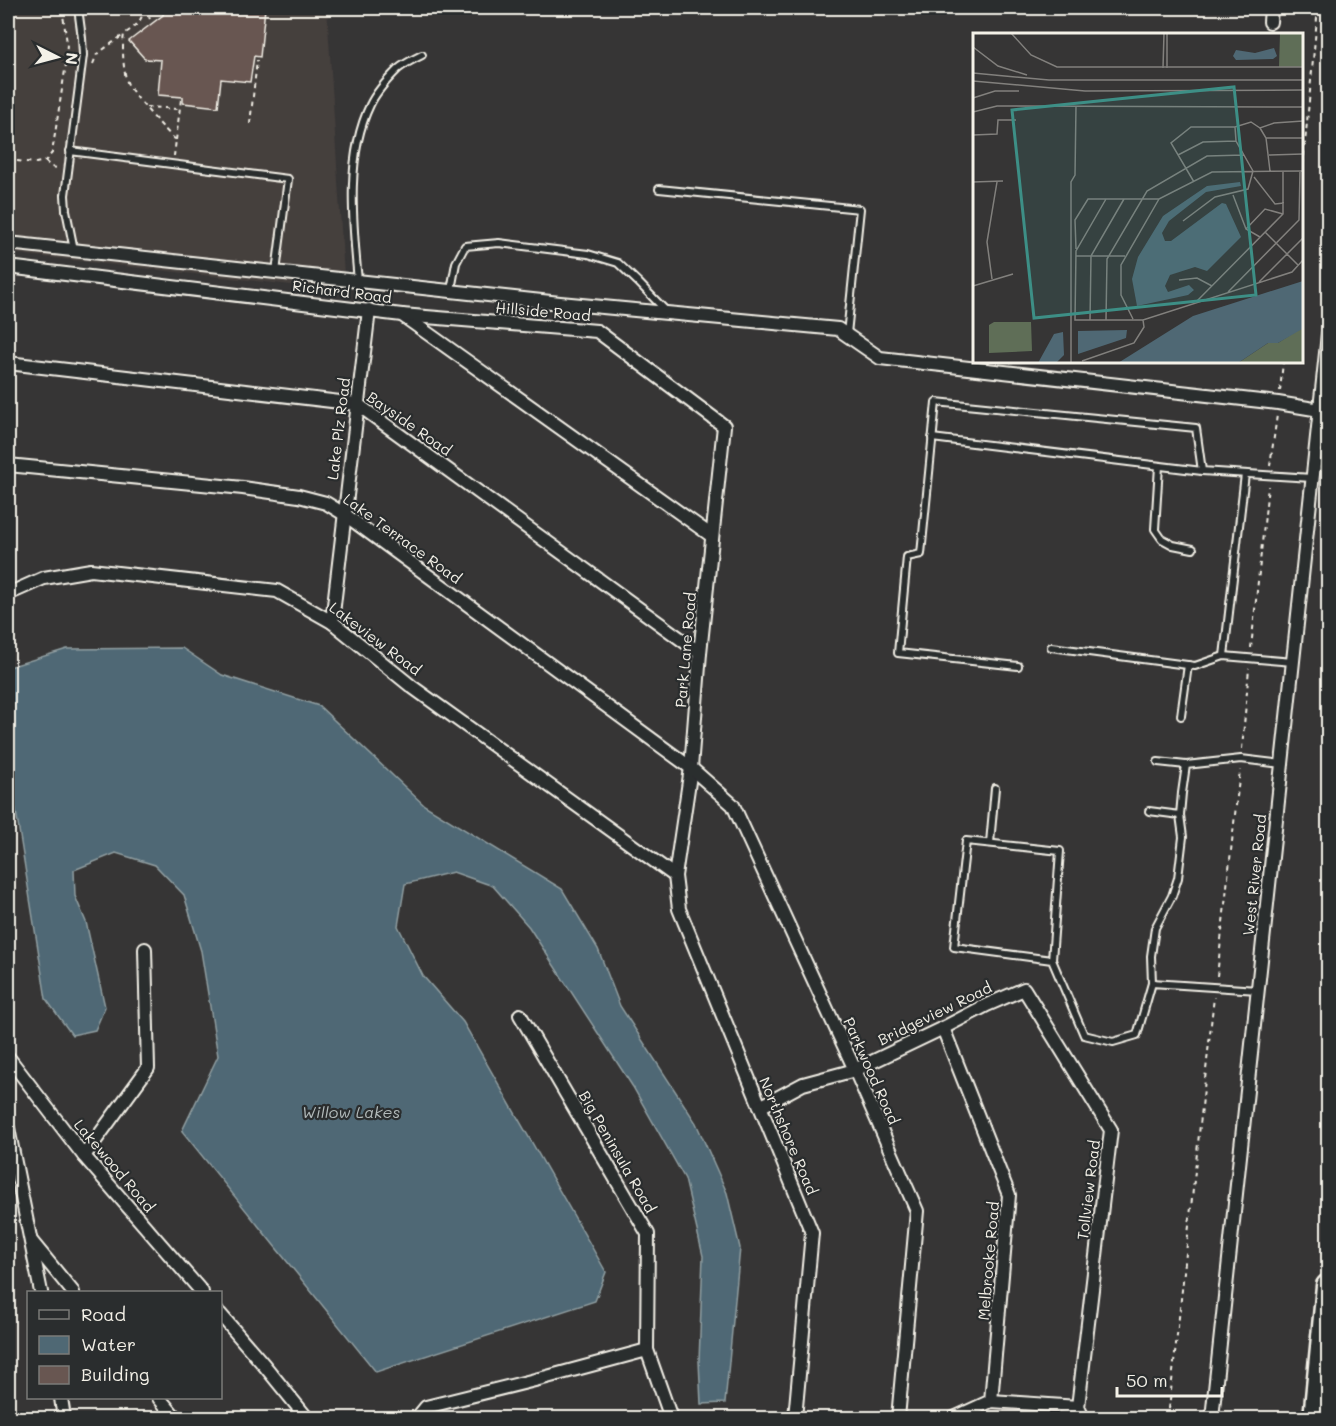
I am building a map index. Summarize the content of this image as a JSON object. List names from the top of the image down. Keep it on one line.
{"streets":{"street":["Richard Road","Hillside Road","Bayside Road","Lake Plz Road","Lake Terrace Road","Lakeview Road","Park Lane Road","West River Road","Bridgeview Road","Parkwood Road","Northshore Road","Big Peninsula Road","Lakewood Road","Tollview Road","Melbrooke Road"]},"crossings":[["Richard Road","Hillside Road"],["Richard Road","Lake Plz Road"],["Richard Road","Park Lane Road"],["Hillside Road","Park Lane Road"],["Bayside Road","Lake Plz Road"],["Bayside Road","Park Lane Road"],["Lake Plz Road","Lake Terrace Road"],["Lake Plz Road","Lakeview Road"],["Lake Terrace Road","Park Lane Road"],["Lake Terrace Road","Parkwood Road"],["Lakeview Road","Park Lane Road"],["Lakeview Road","Northshore Road"],["Park Lane Road","Parkwood Road"],["Park Lane Road","Northshore Road"],["Bridgeview Road","Parkwood Road"],["Bridgeview Road","Northshore Road"],["Bridgeview Road","Tollview Road"],["Bridgeview Road","Melbrooke Road"]],"water":["Willow Lakes"],"legend":["Road","Water","Building"],"scale_bar":"50 m","north":"right"}
